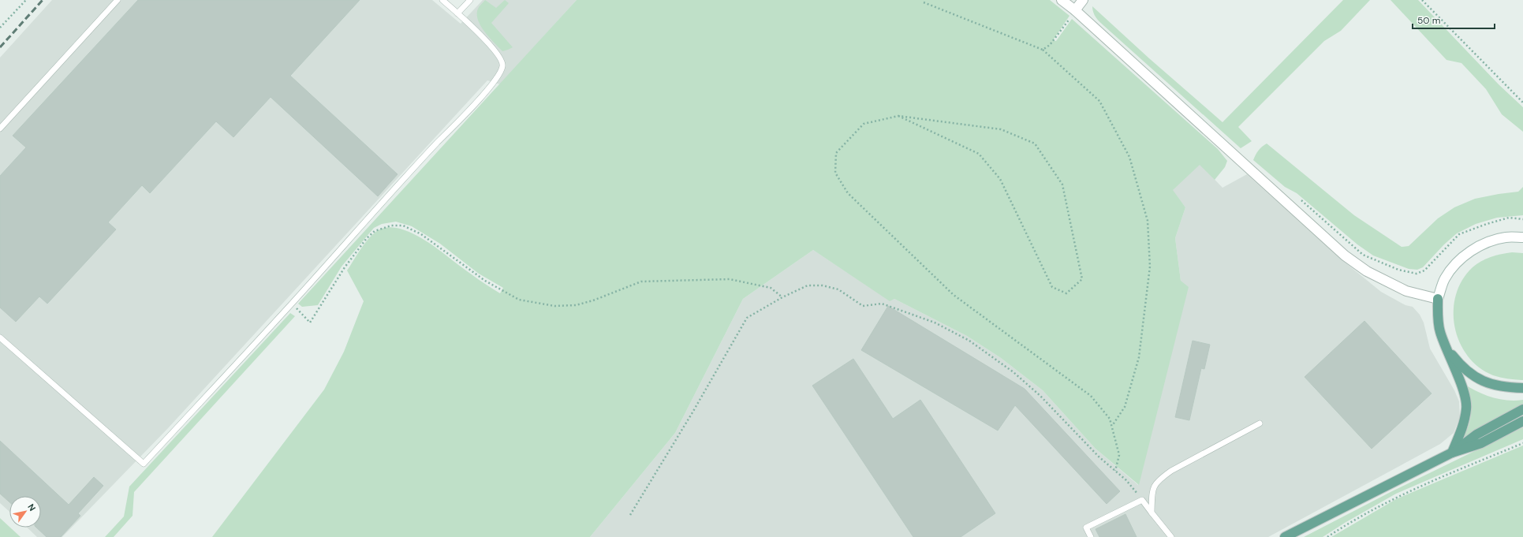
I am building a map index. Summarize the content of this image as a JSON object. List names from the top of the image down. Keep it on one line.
{"scale_bar":"50 m","north":"top right"}
